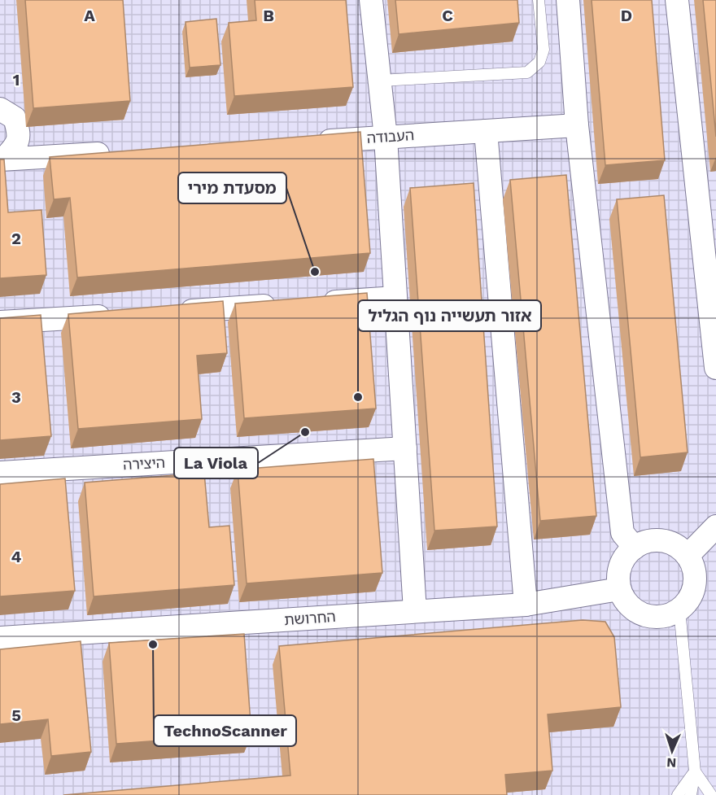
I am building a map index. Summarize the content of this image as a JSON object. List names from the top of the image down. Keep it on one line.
{"streets":{"street":["העבודה","היצירה","החרושת"]},"places":["מסעדת מירי","אזור תעשייה נוף הגליל","La Viola","TechnoScanner"],"north":"bottom","grid":{"columns":["A","B","C","D"],"rows":["1","2","3","4","5"]}}
